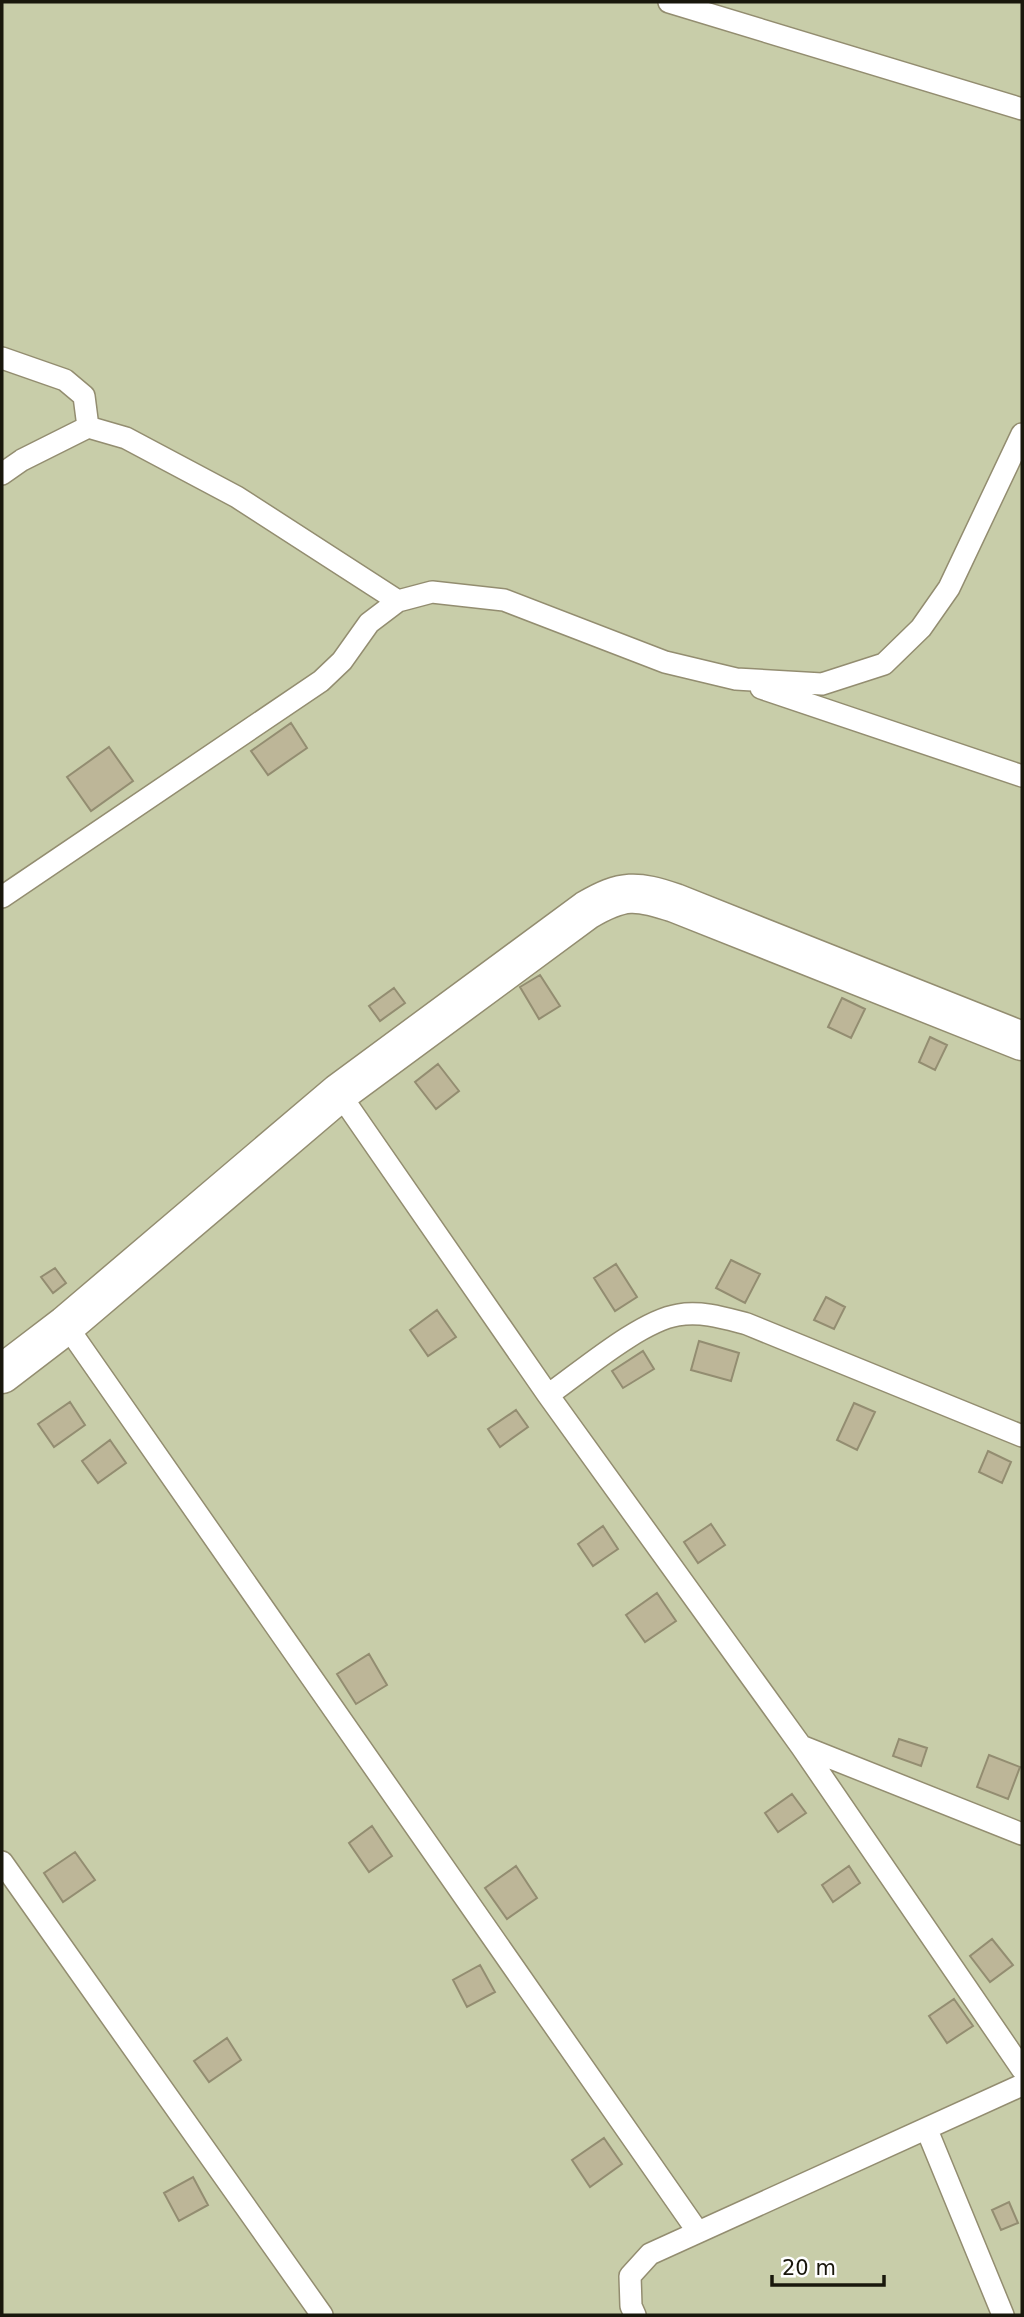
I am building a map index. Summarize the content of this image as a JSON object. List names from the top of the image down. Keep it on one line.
{"scale_bar":"20 m"}
